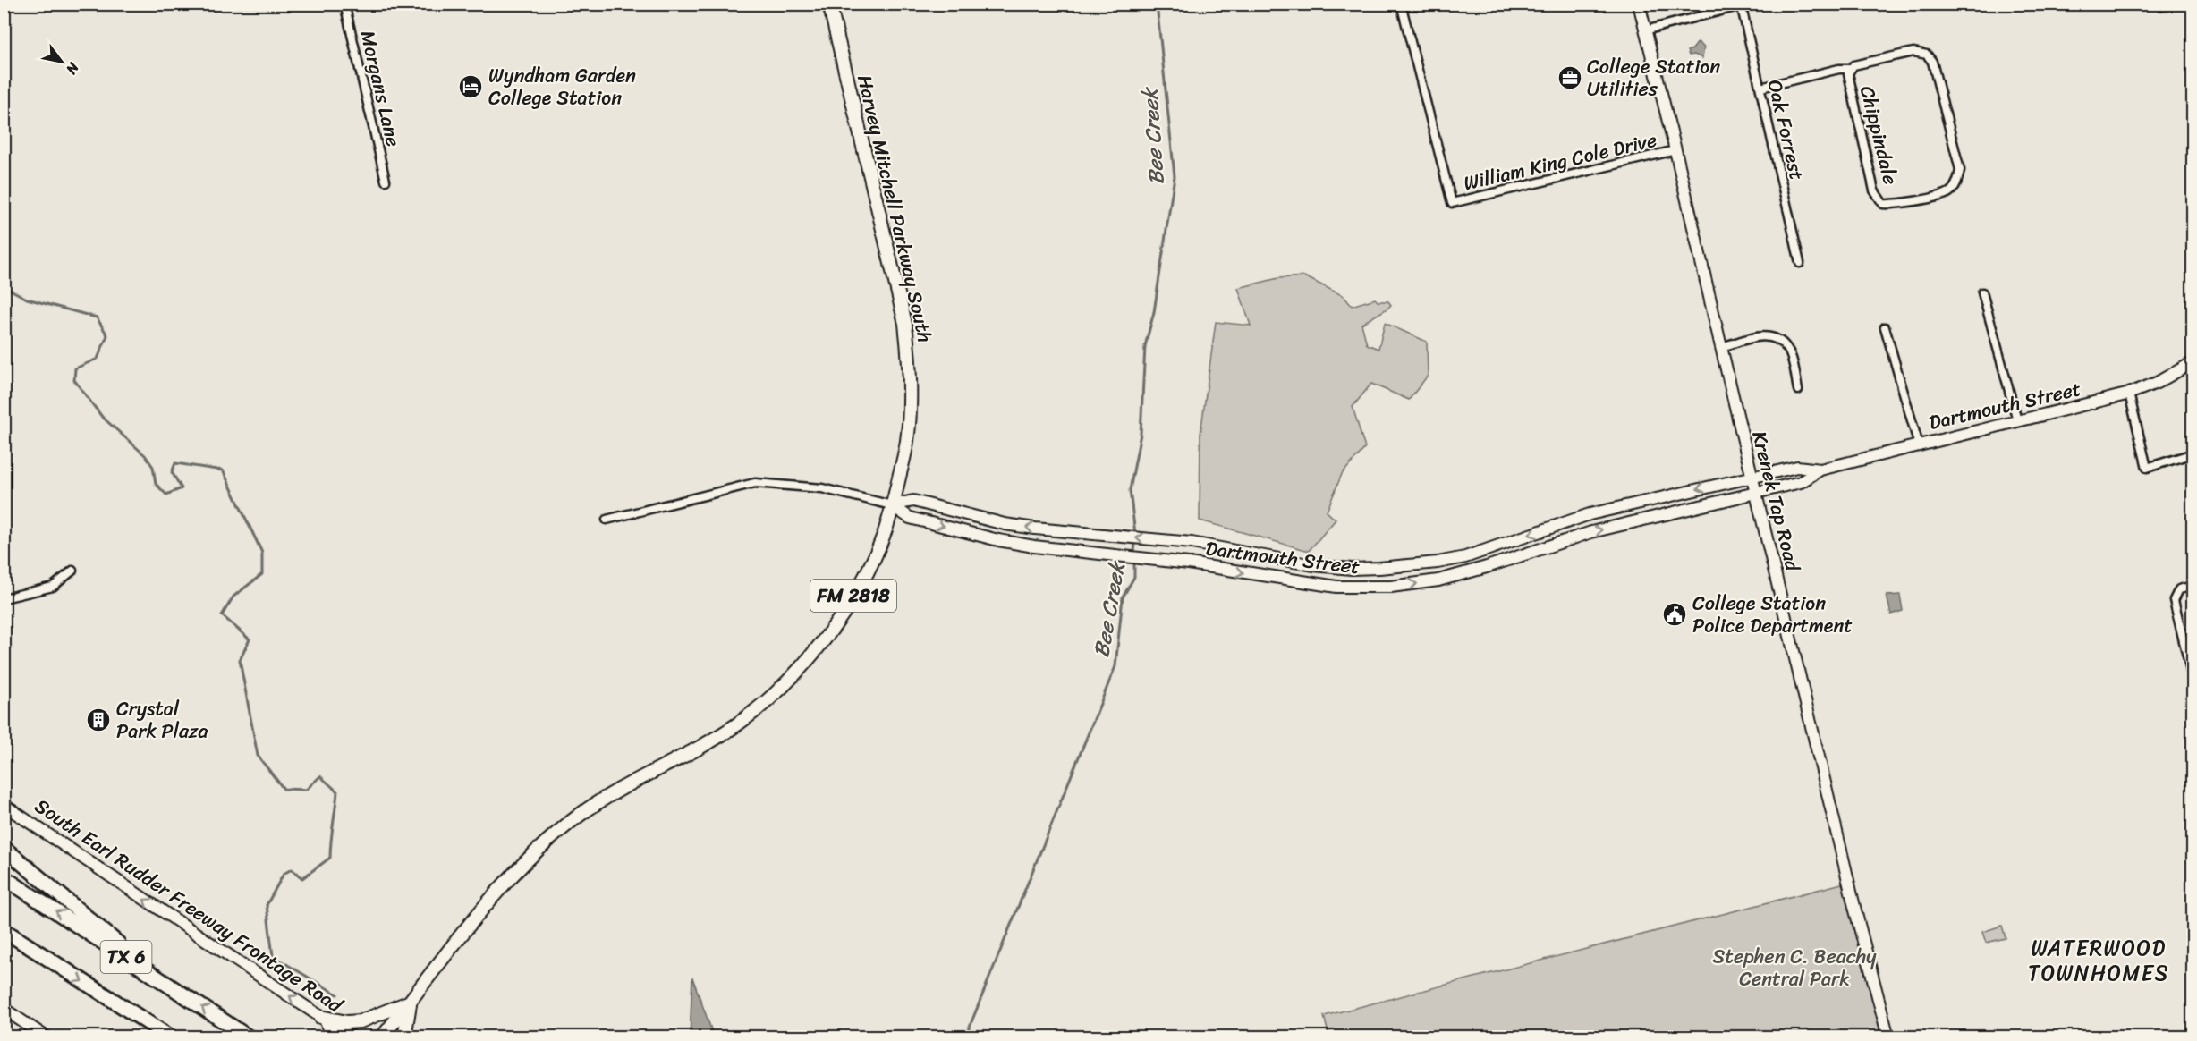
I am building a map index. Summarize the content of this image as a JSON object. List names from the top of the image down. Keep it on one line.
{"streets":{"highway":["TX 6"],"main road":["Harvey Mitchell Parkway South","FM 2818"],"street":["Morgans Lane","Oak Forrest","Chippindale","William King Cole Drive","Dartmouth Street","Krenek Tap Road","South Earl Rudder Freeway Frontage Road"]},"crossings":[["Oak Forrest","Chippindale"],["William King Cole Drive","Krenek Tap Road"],["Harvey Mitchell Parkway South","Dartmouth Street"],["Dartmouth Street","Krenek Tap Road"]],"one_way":["South Earl Rudder Freeway Frontage Road"],"districts":["WATERWOOD TOWNHOMES"],"water":["Bee Creek"],"parks":["Stephen C. Beachy Central Park"],"places":{"office":["College Station Utilities"],"hotel":["Wyndham Garden College Station"],"public building":["College Station Police Department"],"building":["Crystal Park Plaza"]},"north":"bottom right"}
